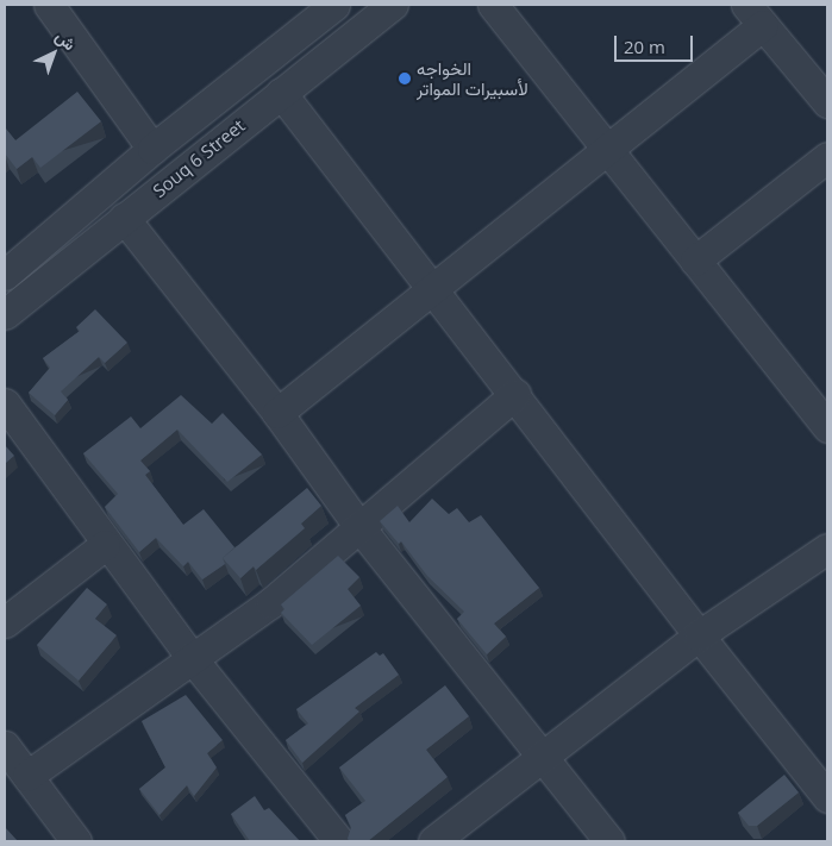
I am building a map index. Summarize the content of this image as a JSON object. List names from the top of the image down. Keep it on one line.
{"streets":{"street":["Souq 6 Street"]},"places":["الخواجه لأسبيرات المواتر"],"scale_bar":"20 m","north":"top right"}
